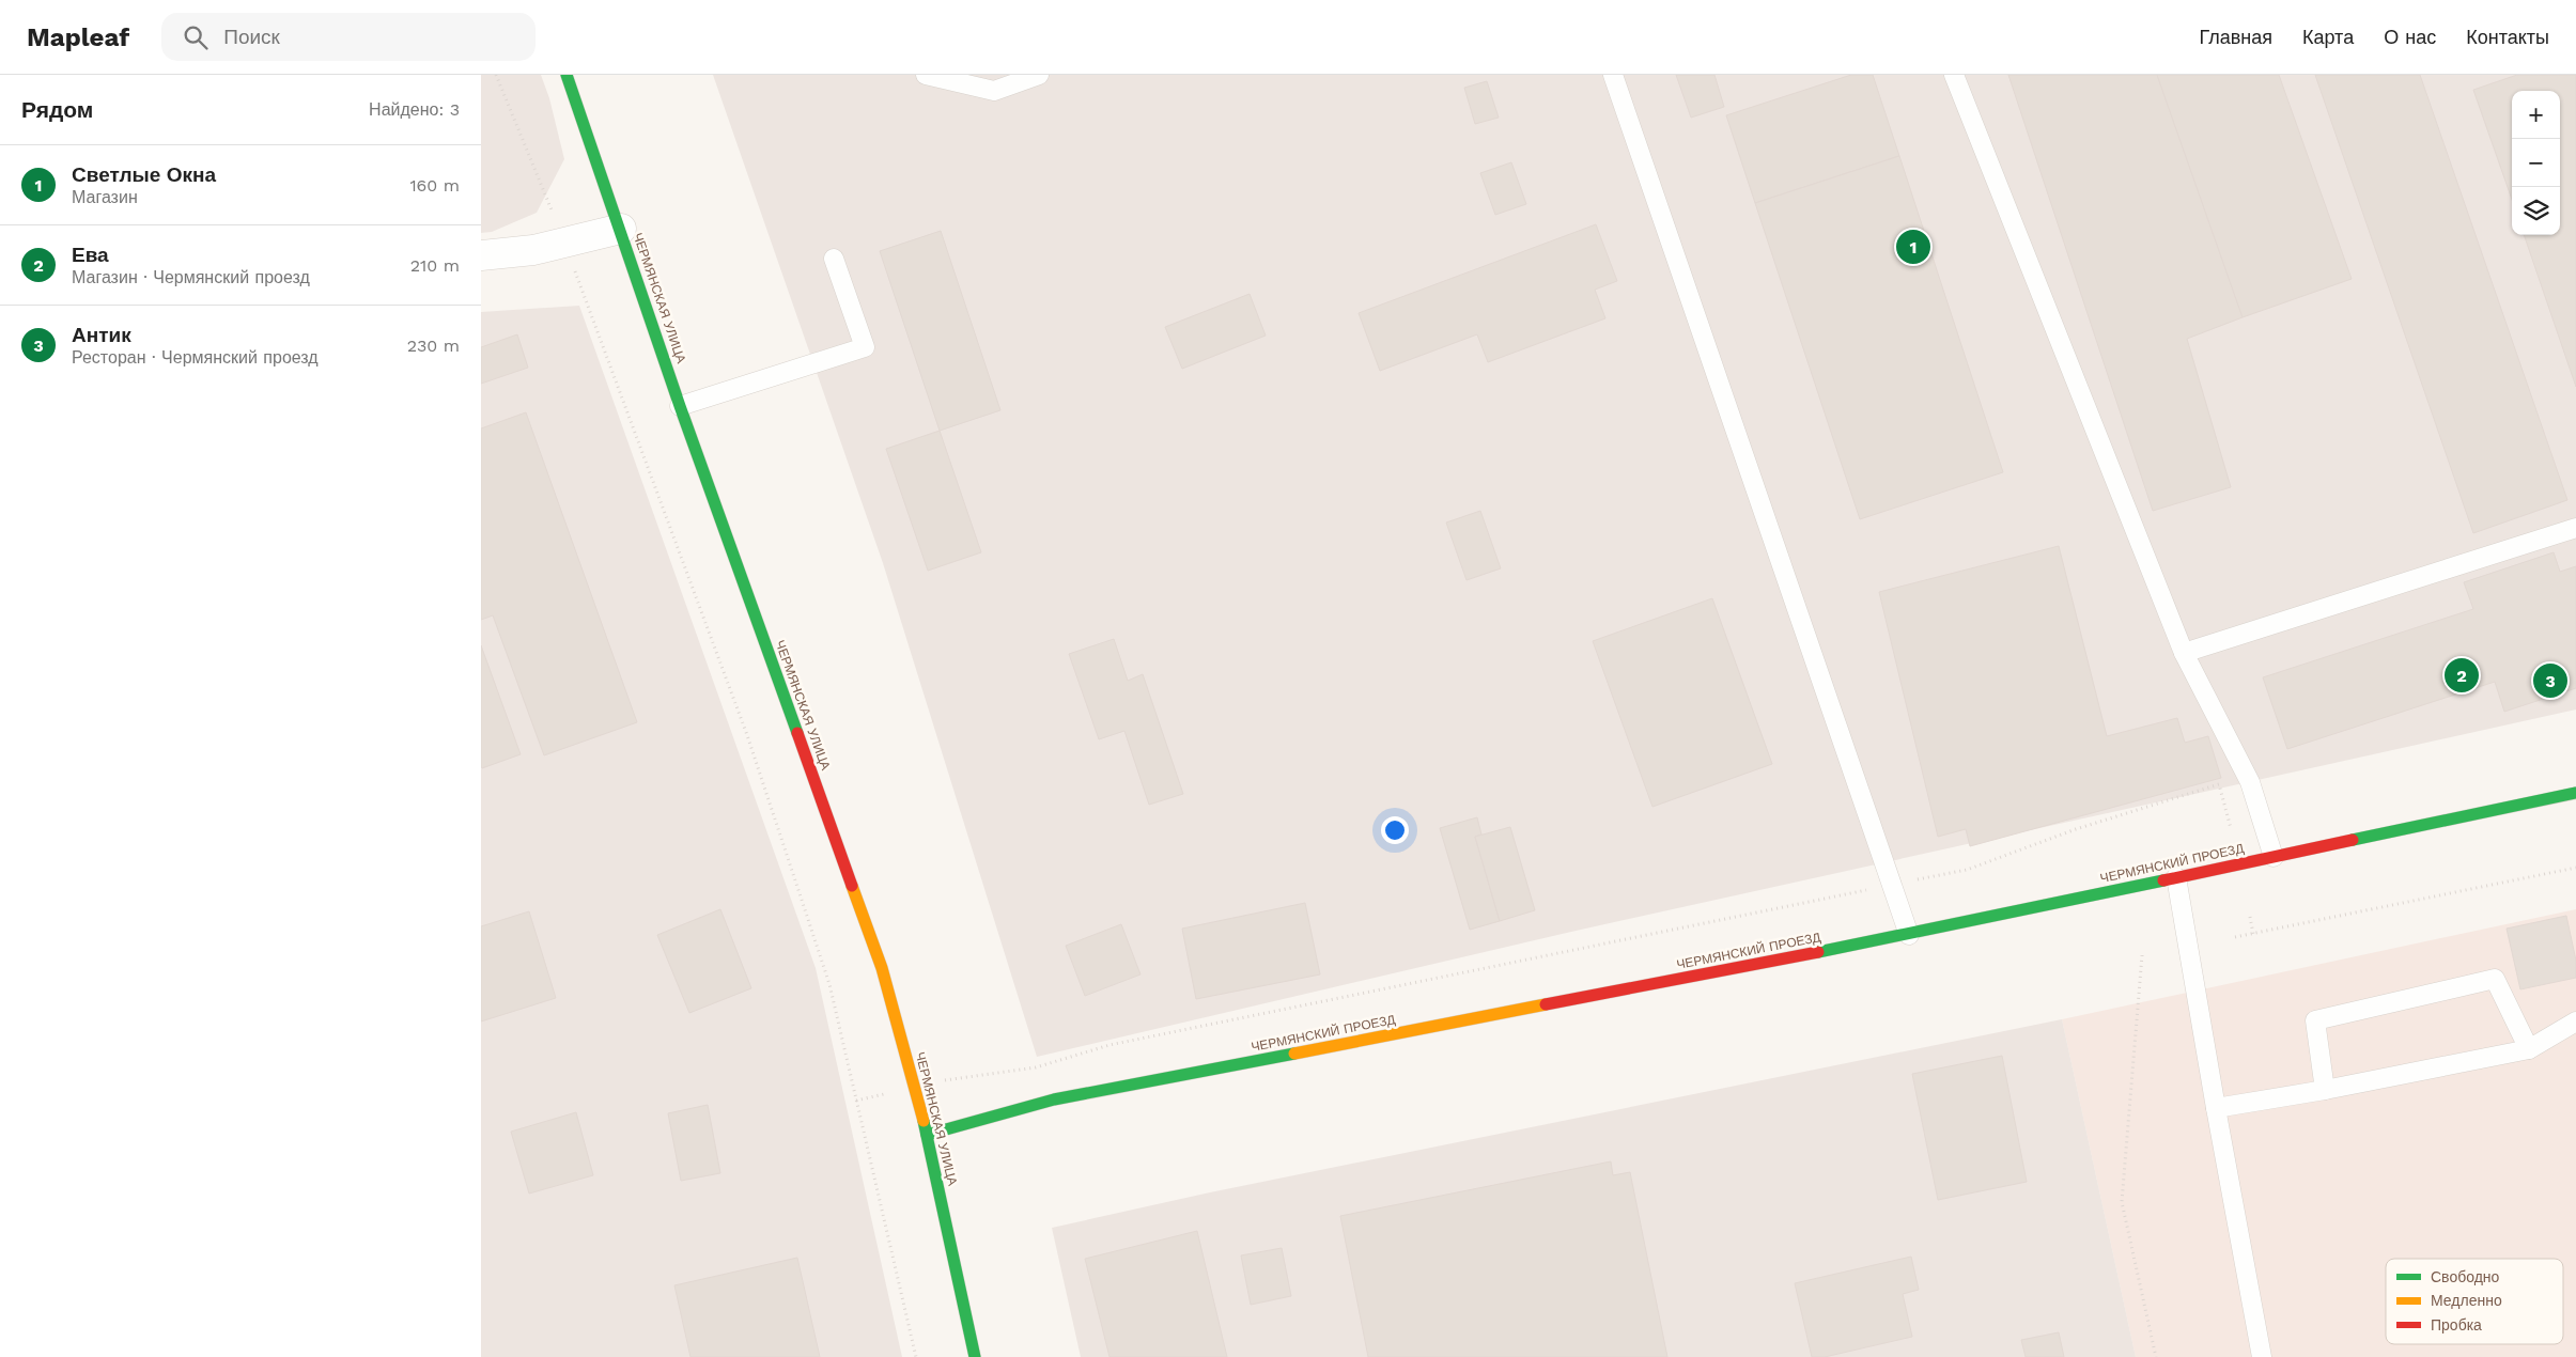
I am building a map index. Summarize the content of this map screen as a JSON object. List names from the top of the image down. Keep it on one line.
{"streets":{"street":["ЧЕРМЯНСКАЯ УЛИЦА","ЧЕРМЯНСКИЙ ПРОЕЗД"]},"crossings":[["ЧЕРМЯНСКАЯ УЛИЦА","ЧЕРМЯНСКИЙ ПРОЕЗД"]],"legend":["Свободно","Медленно","Пробка"],"page":{"header":"Mapleaf","search":"Поиск","nav":["Главная","Карта","О нас","Контакты"],"heading":["Рядом","Найдено: 3"],"map_buttons":["+","−"],"list":[{"mark":"1","name":"Светлые Окна","note":"Магазин","value":"160 m"},{"mark":"2","name":"Ева","note":"Магазин · Чермянский проезд","value":"210 m"},{"mark":"3","name":"Антик","note":"Ресторан · Чермянский проезд","value":"230 m"}],"pins":["1","2","3"]}}
